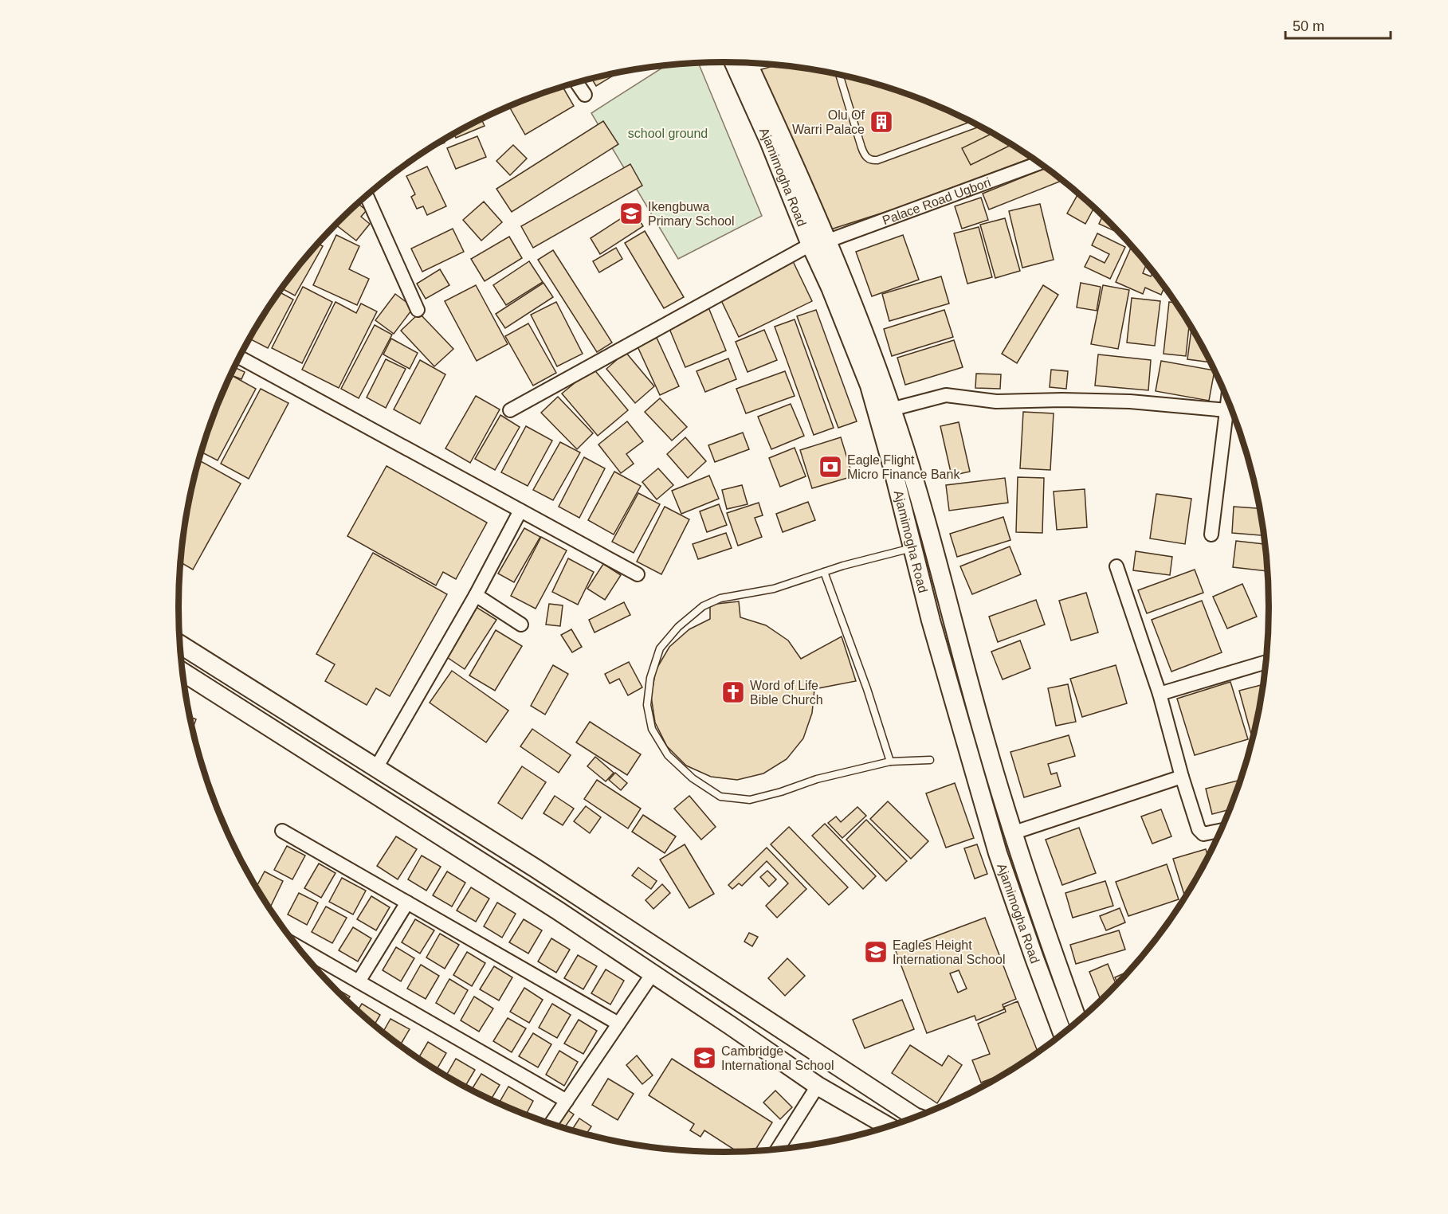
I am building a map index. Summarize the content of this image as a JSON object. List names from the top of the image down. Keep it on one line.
{"streets":{"main road":["Ajamimogha Road"],"street":["Palace Road Ugbori"]},"crossings":[["Ajamimogha Road","Palace Road Ugbori"]],"parks":["school ground"],"places":{"building":["Olu Of Warri Palace"],"school or university":["Ikengbuwa Primary School","Eagles Height International School","Cambridge International School"],"bank":["Eagle Flight Micro Finance Bank"],"church":["Word of Life Bible Church"]},"scale_bar":"50 m"}
